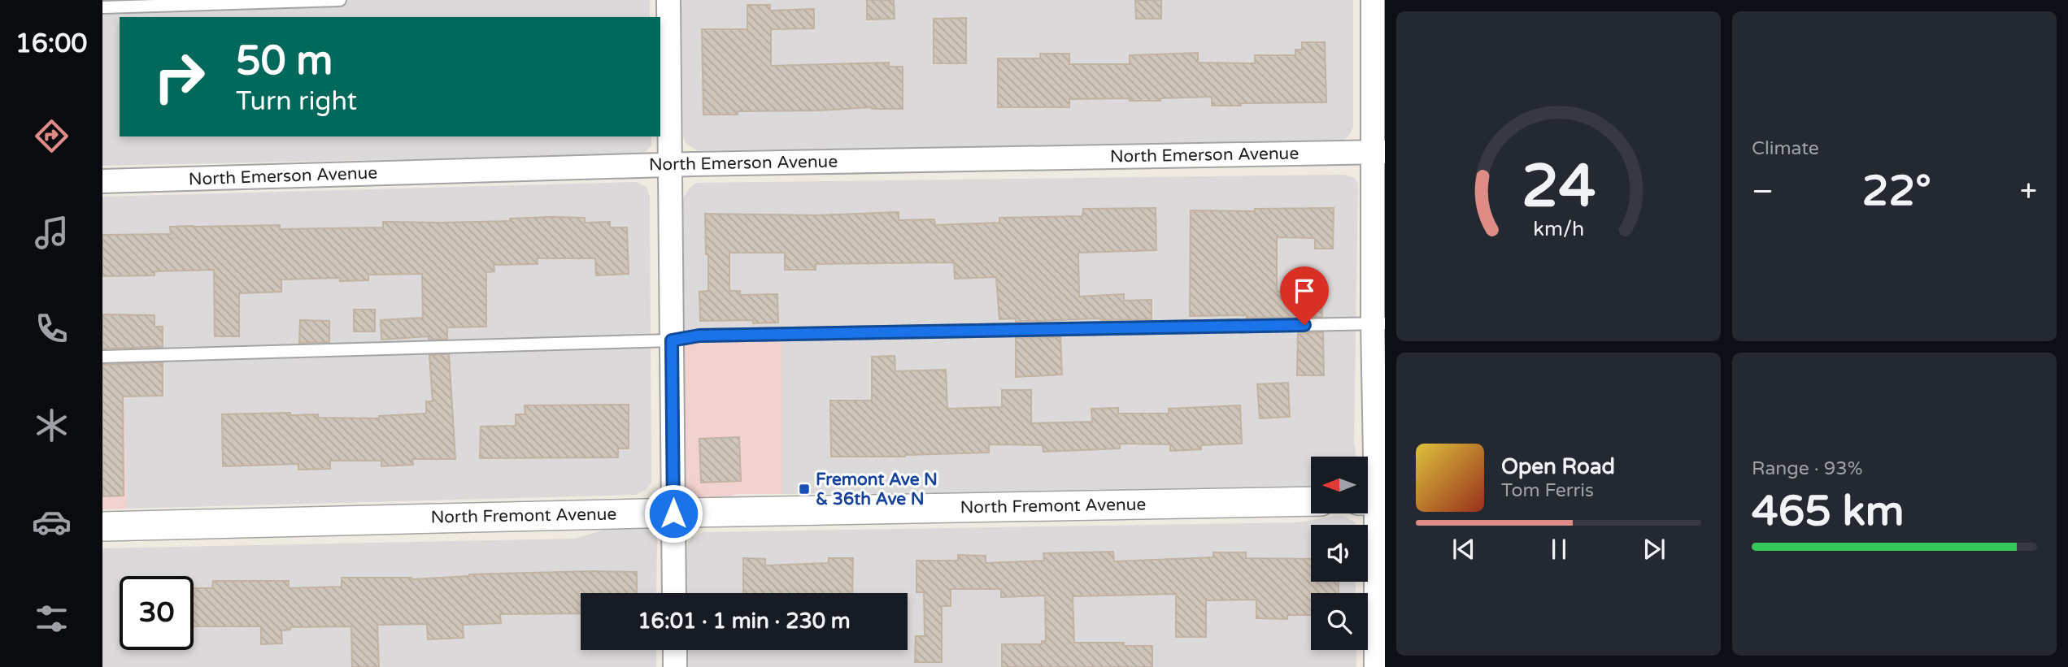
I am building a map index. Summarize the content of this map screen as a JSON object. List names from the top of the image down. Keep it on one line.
{"streets":{"street":["North Emerson Avenue","North Fremont Avenue"]},"places":{"transit":["Fremont Ave N & 36th Ave N"]},"north":"left","page":{"tabs":"16:00","tile":["Climate",["Range · 93%","465 km"]],"turn":["50 m","Turn right"],"heat":["−","22°","+"],"song":["Open Road","Tom Ferris"],"limit":"30","trip":"16:01 · 1 min · 230 m","gauge":["24","km/h"]}}
